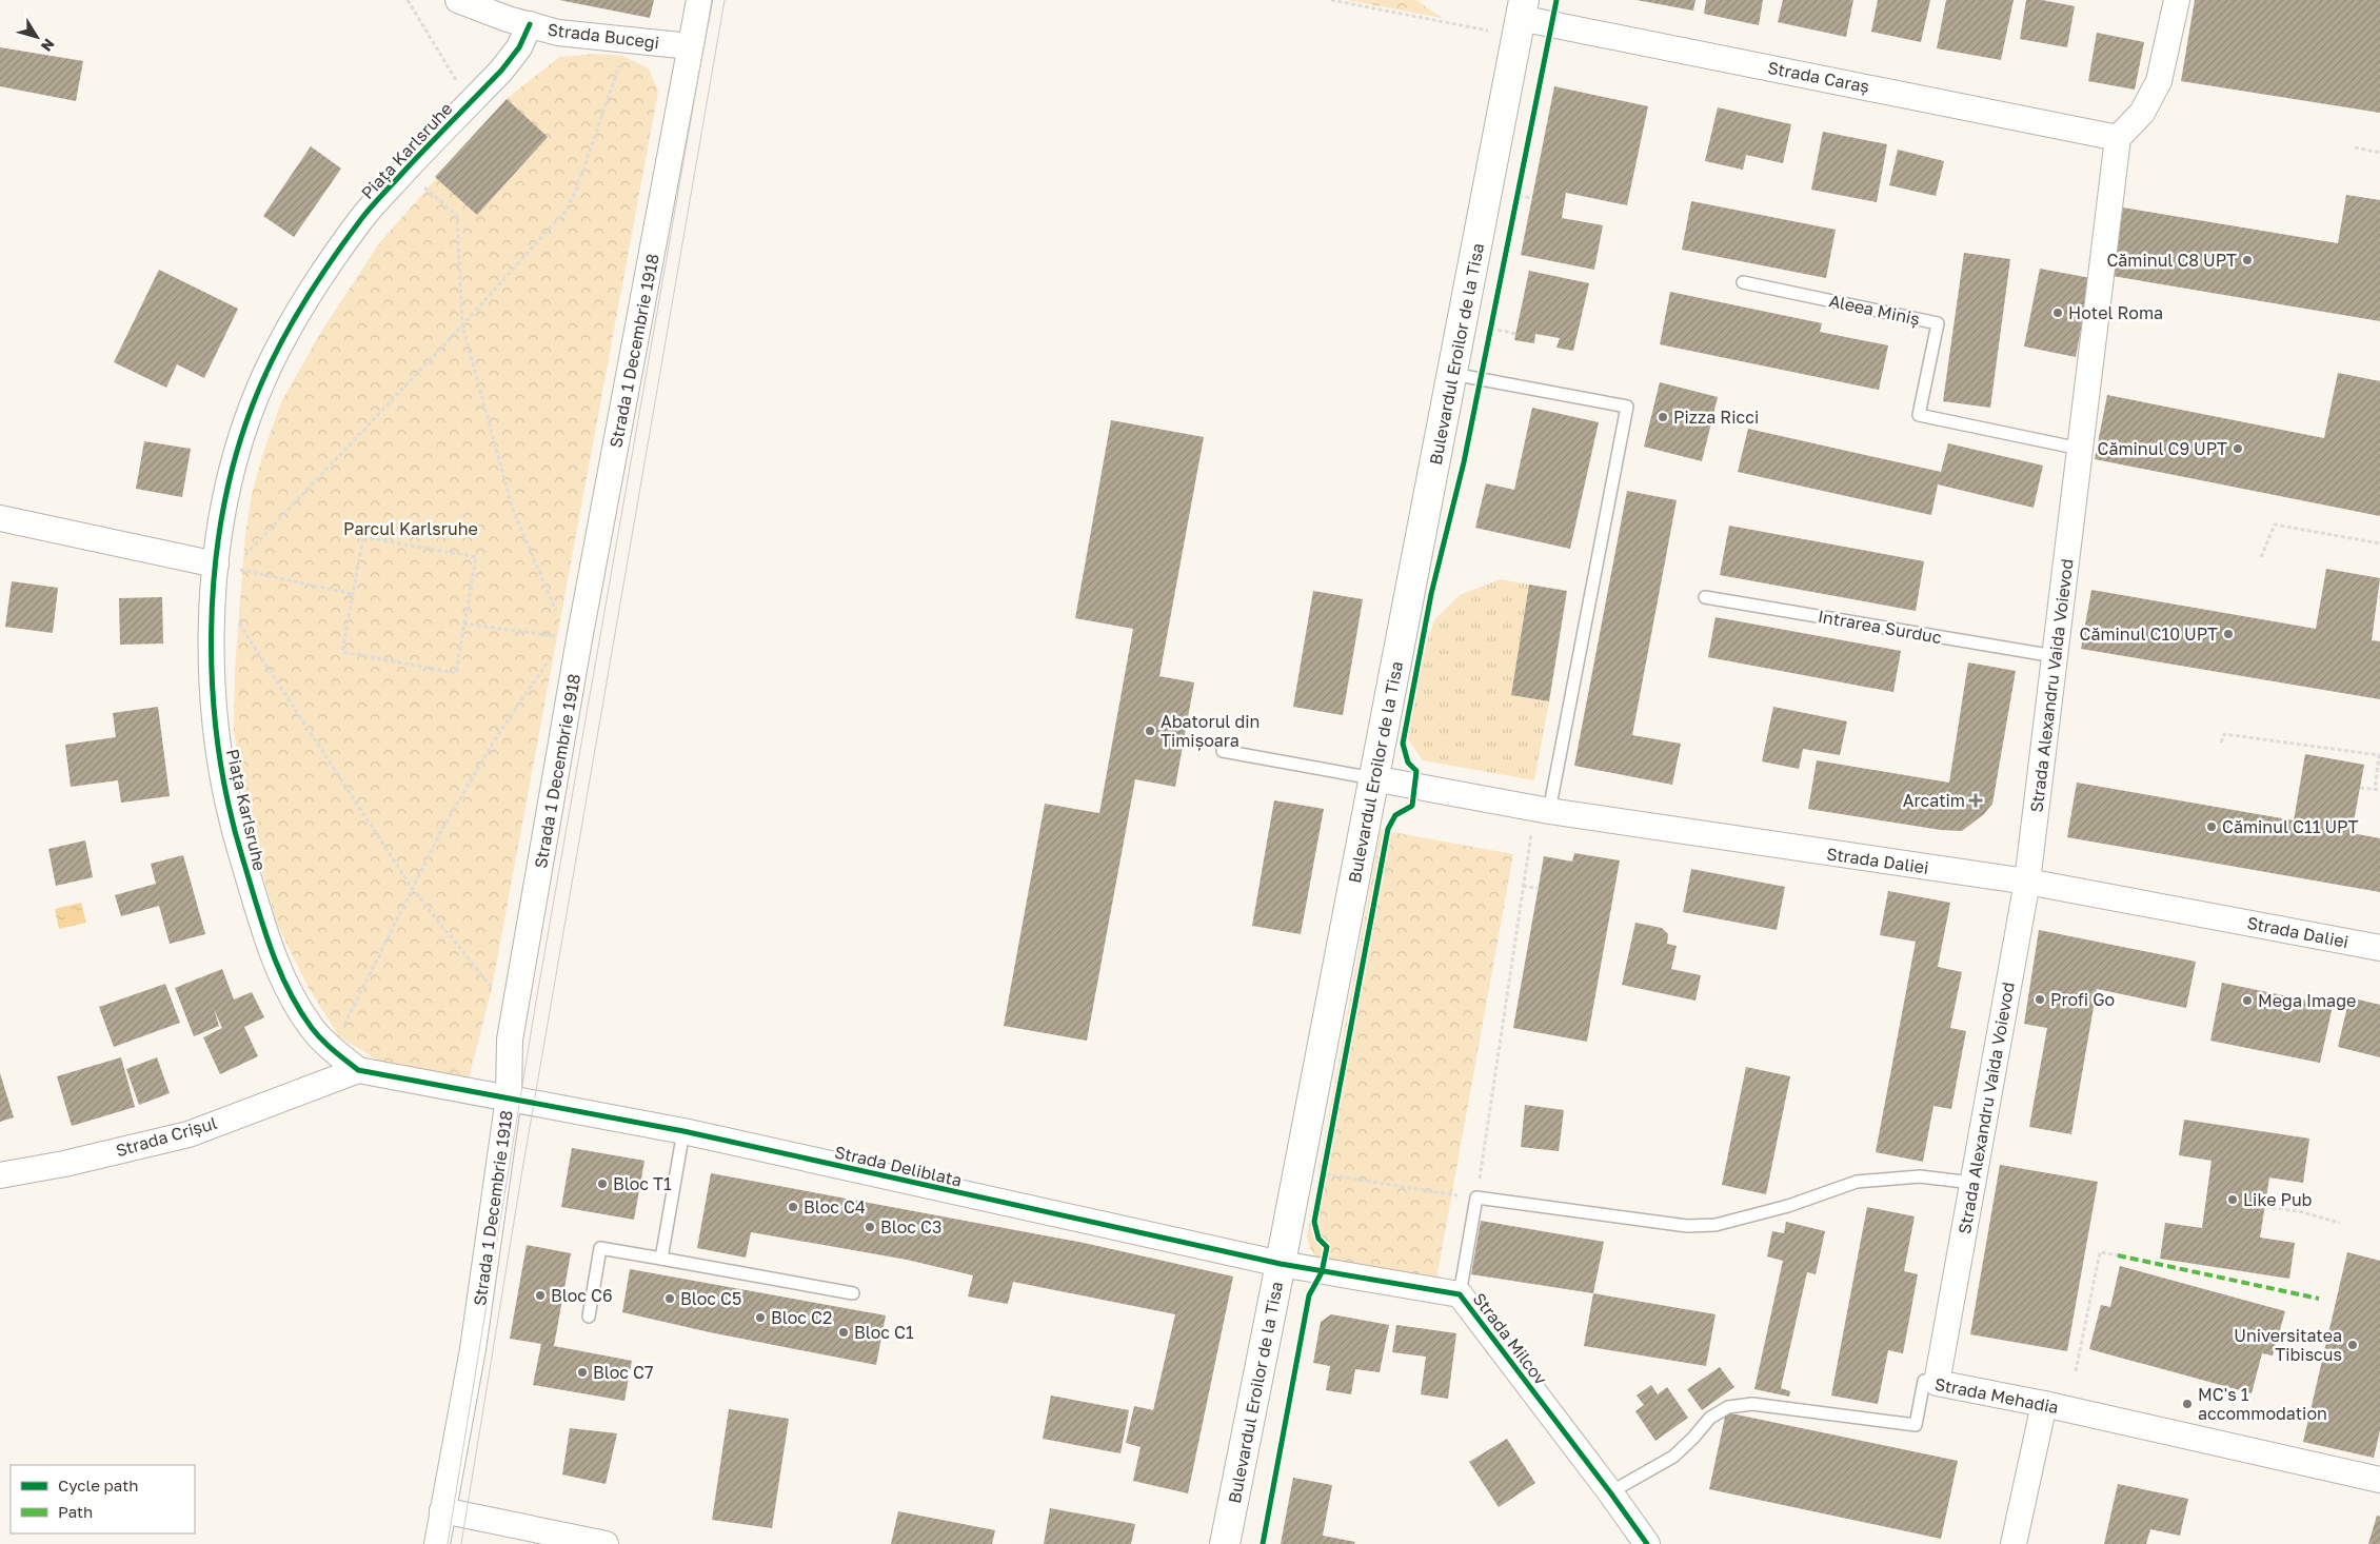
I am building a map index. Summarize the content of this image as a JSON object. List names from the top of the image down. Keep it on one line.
{"streets":{"street":["Strada Bucegi","Strada Caraș","Piața Karlsruhe","Strada 1 Decembrie 1918","Bulevardul Eroilor de la Tisa","Strada Alexandru Vaida Voievod","Strada Daliei","Strada Crișul","Strada Deliblata","Strada Milcov","Strada Mehadia"],"lane":["Aleea Miniș","Intrarea Surduc"]},"crossings":[["Strada Bucegi","Piața Karlsruhe"],["Strada Bucegi","Strada 1 Decembrie 1918"],["Strada Caraș","Bulevardul Eroilor de la Tisa"],["Strada Caraș","Strada Alexandru Vaida Voievod"],["Piața Karlsruhe","Strada 1 Decembrie 1918"],["Piața Karlsruhe","Strada Crișul"],["Piața Karlsruhe","Strada Deliblata"],["Aleea Miniș","Strada Alexandru Vaida Voievod"],["Strada 1 Decembrie 1918","Strada Deliblata"],["Bulevardul Eroilor de la Tisa","Strada Daliei"],["Bulevardul Eroilor de la Tisa","Strada Deliblata"],["Bulevardul Eroilor de la Tisa","Strada Milcov"],["Intrarea Surduc","Strada Alexandru Vaida Voievod"],["Strada Alexandru Vaida Voievod","Strada Daliei"],["Strada Alexandru Vaida Voievod","Strada Mehadia"],["Strada Deliblata","Strada Milcov"],["Strada Milcov","Strada Mehadia"]],"parks":["Parcul Karlsruhe"],"places":{"other":["Căminul C8 UPT","Hotel Roma","Pizza Ricci","Căminul C9 UPT","Căminul C10 UPT","Abatorul din Timișoara","Căminul C11 UPT","Profi Go","Mega Image","Bloc T1","Like Pub","Bloc C4","Bloc C3","Bloc C6","Bloc C5","Bloc C2","Bloc C1","Universitatea Tibiscus","Bloc C7","MC's 1 accommodation"],"health":["Arcatim"]},"legend":["Cycle path","Path"],"north":"bottom right"}
